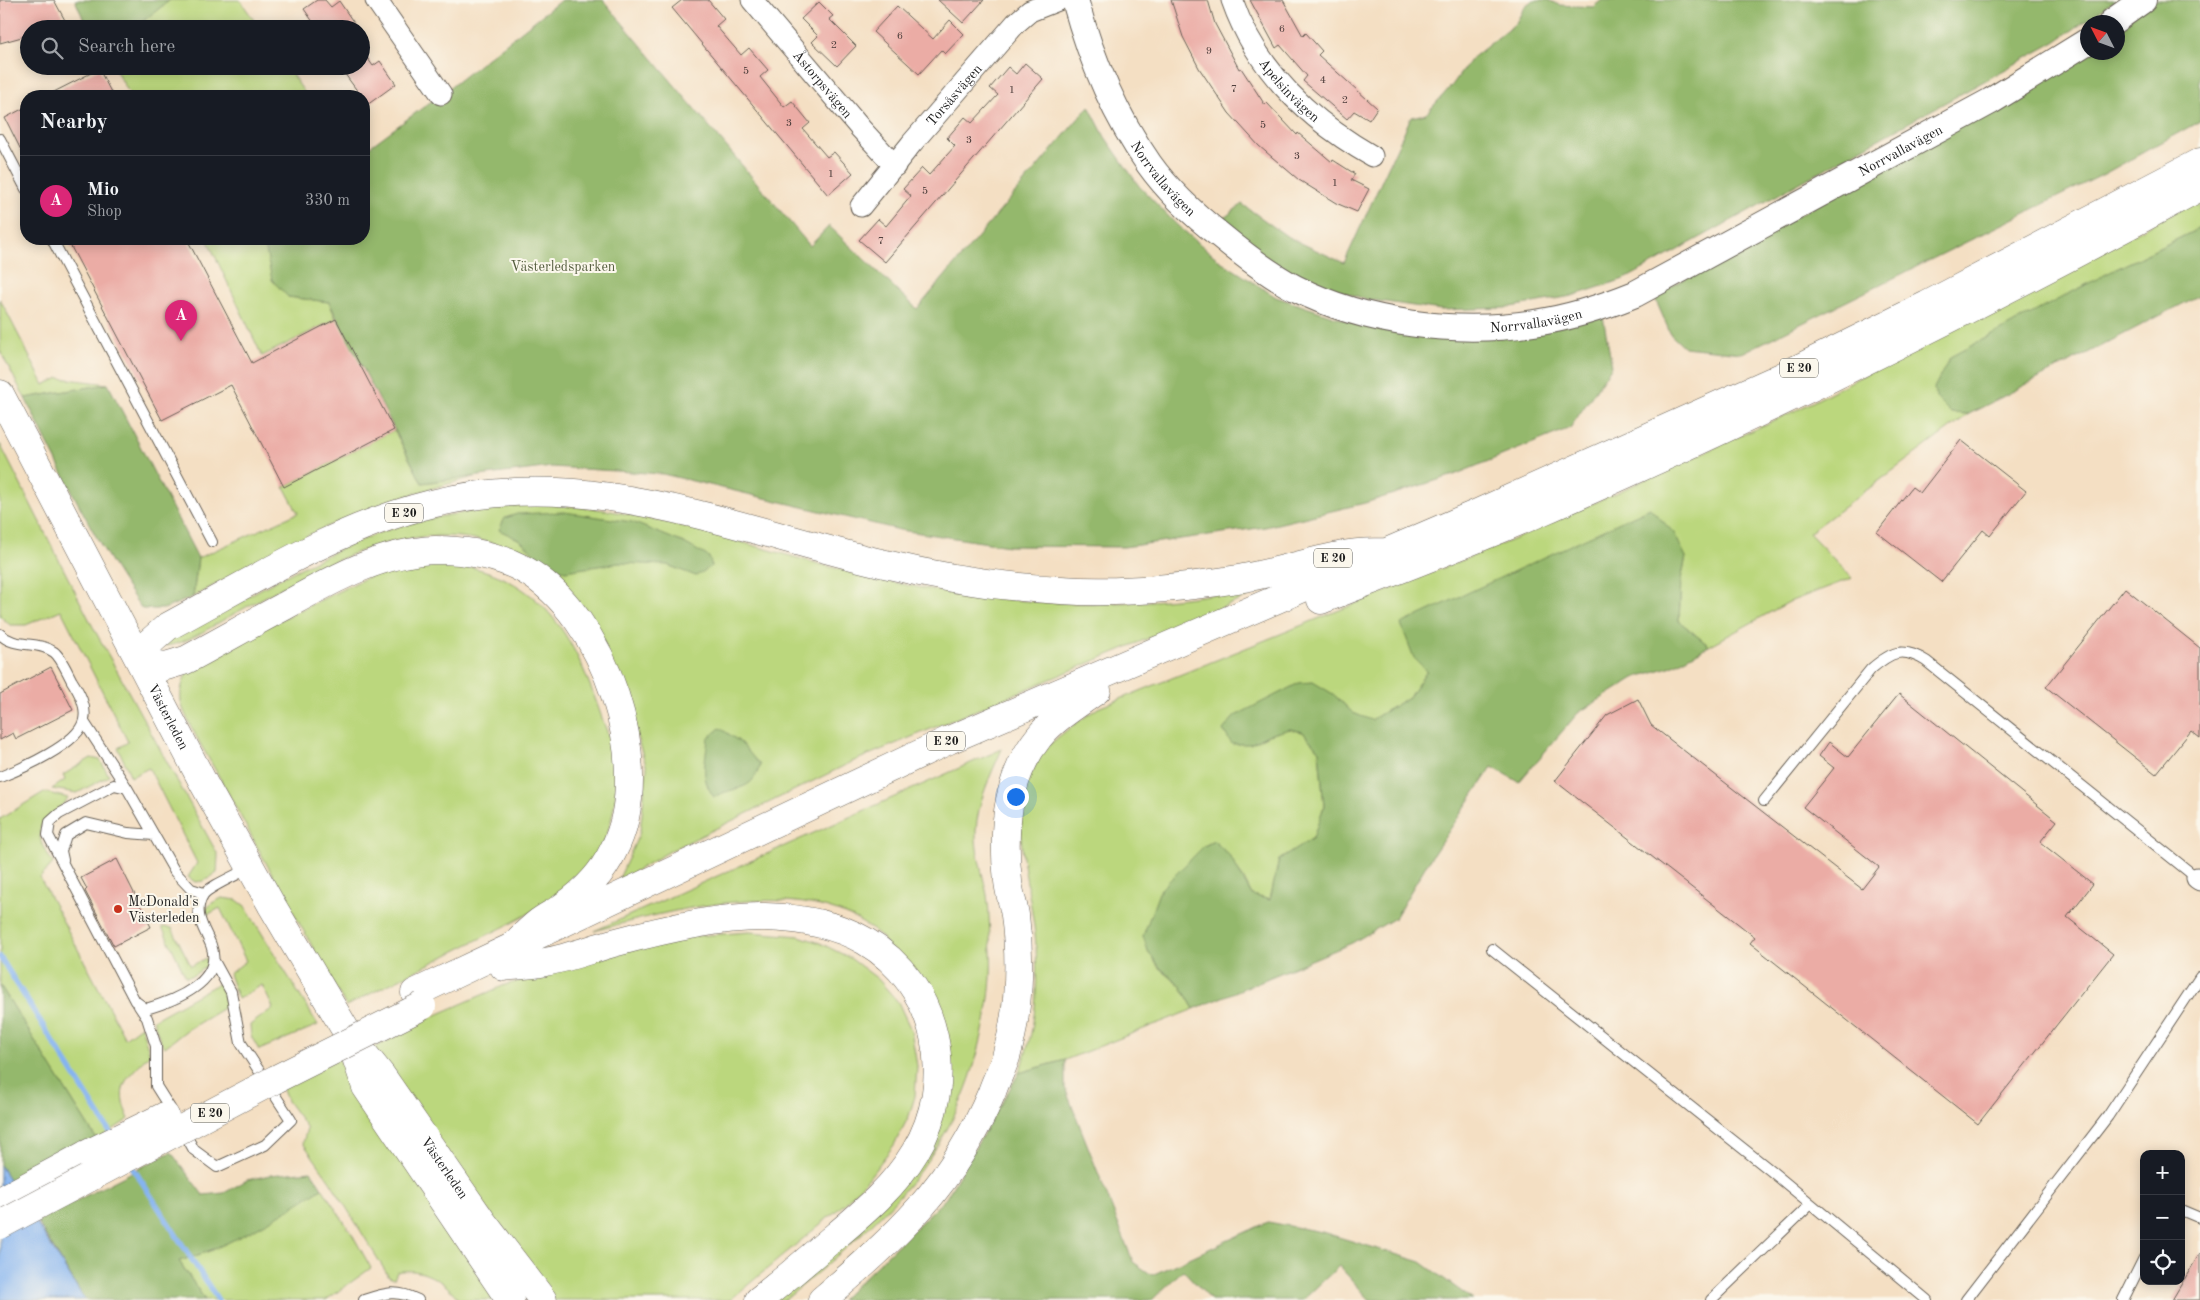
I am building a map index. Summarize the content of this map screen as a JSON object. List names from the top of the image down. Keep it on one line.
{"streets":{"main road":["E 20","Västerleden"],"street":["Åstorpsvägen","Apelsinvägen","Torsåsvägen","Norrvallavägen"]},"crossings":[["Åstorpsvägen","Torsåsvägen"],["E 20","Västerleden"]],"parks":["Västerledsparken"],"places":["McDonald's Västerleden"],"house_numbers":["6","6","2","9","5","4","7","1","2","3","5","3","3","1","1","5","7"],"north":"top left","page":{"search":"Search here","heading":"Nearby","list":[{"mark":"A","name":"Mio","note":"Shop","value":"330 m"}],"pins":"A","map_buttons":["+","−"]}}
